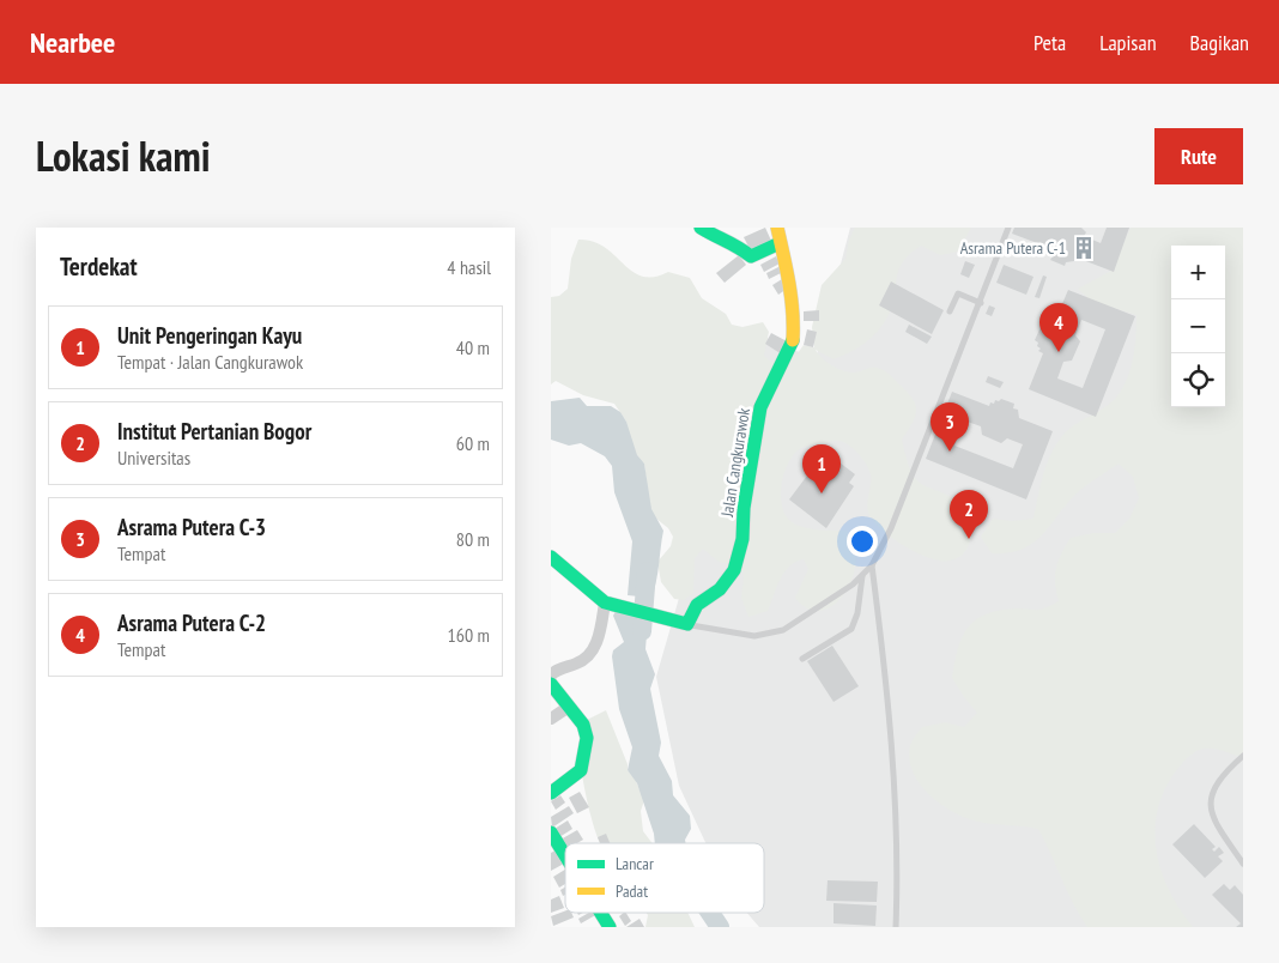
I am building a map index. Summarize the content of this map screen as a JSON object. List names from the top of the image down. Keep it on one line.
{"streets":{"street":["Jalan Cangkurawok"]},"places":{"building":["Asrama Putera C-1"]},"legend":["Lancar","Padat"],"page":{"header":"Nearbee","nav":["Peta","Lapisan","Bagikan"],"title":"Lokasi kami","buttons":"Rute","heading":["Terdekat","4 hasil"],"map_buttons":["+","−"],"pins":["4","3","1","2"],"list":[{"mark":"1","name":"Unit Pengeringan Kayu","note":"Tempat · Jalan Cangkurawok","value":"40 m"},{"mark":"2","name":"Institut Pertanian Bogor","note":"Universitas","value":"60 m"},{"mark":"3","name":"Asrama Putera C-3","note":"Tempat","value":"80 m"},{"mark":"4","name":"Asrama Putera C-2","note":"Tempat","value":"160 m"}]}}
